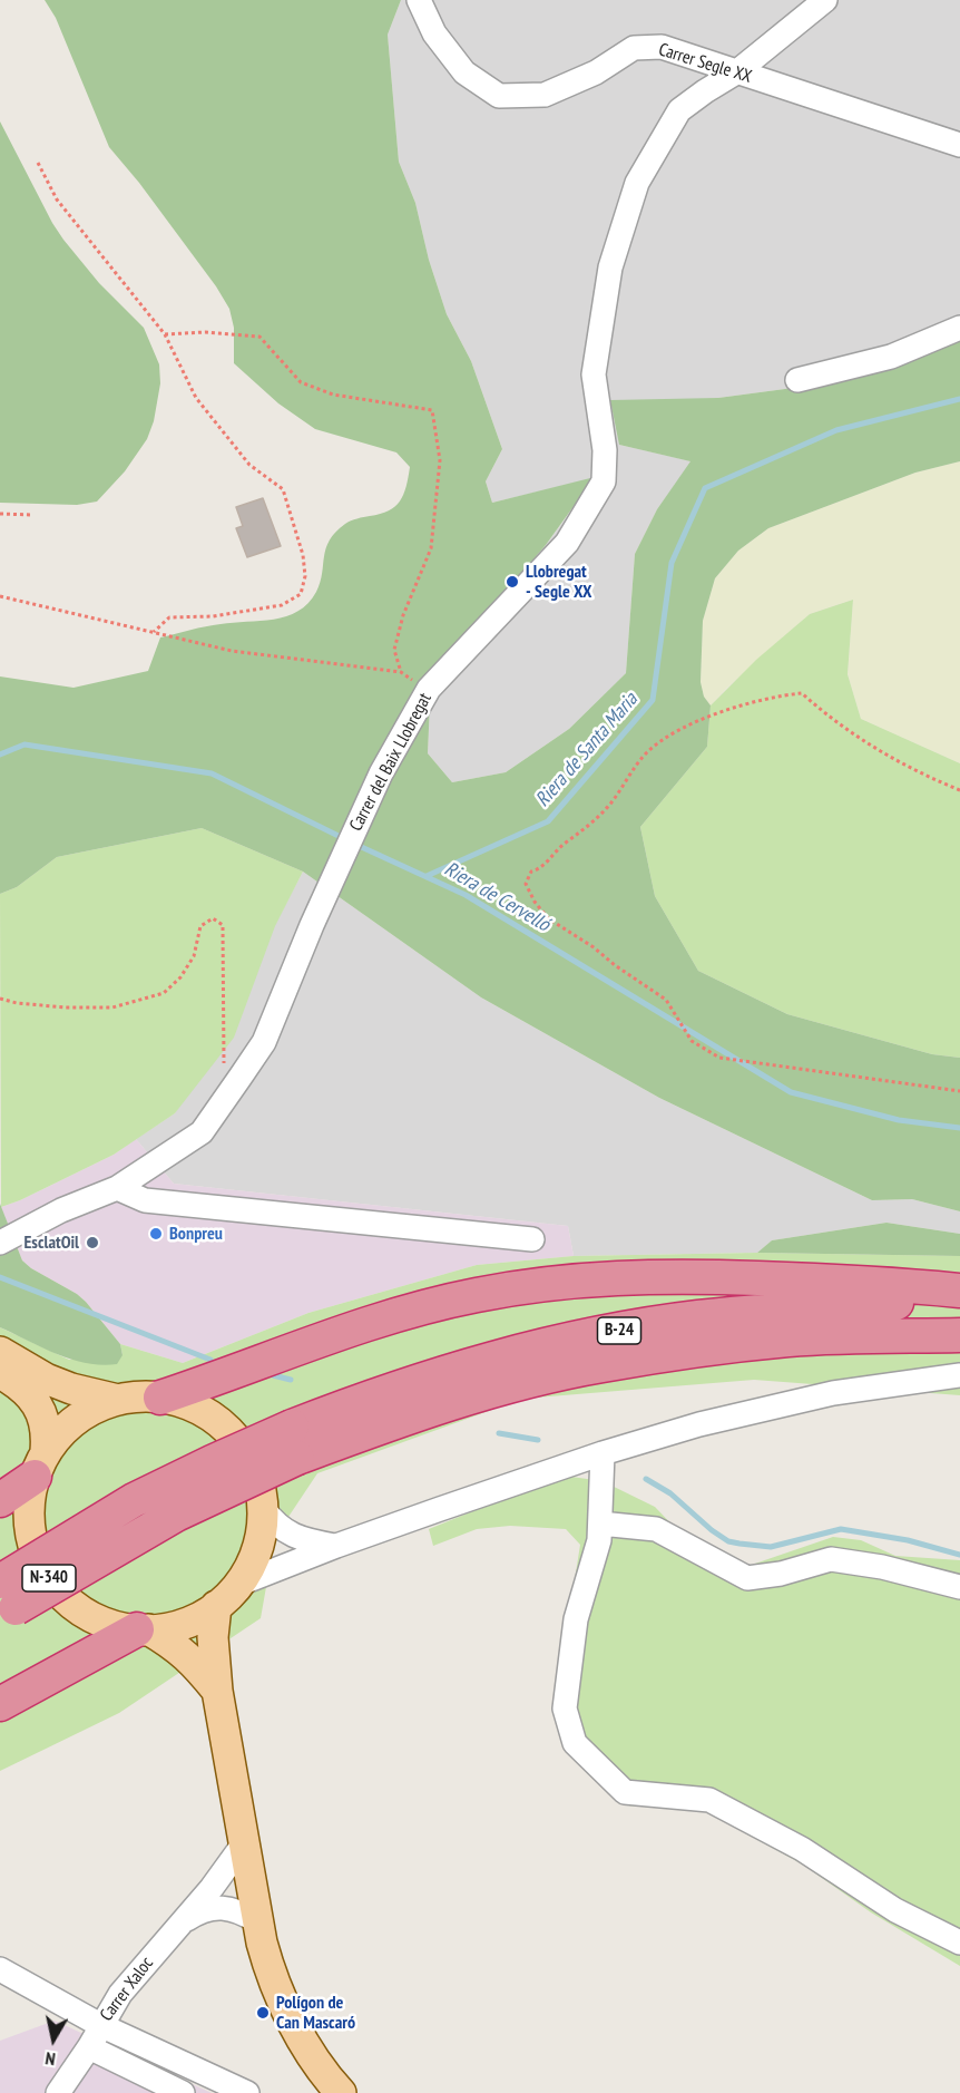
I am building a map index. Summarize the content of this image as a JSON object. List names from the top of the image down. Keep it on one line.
{"streets":{"highway":["B-24"],"main road":["N-340"],"street":["Carrer Segle XX","Carrer del Baix Llobregat","Carrer Xaloc"]},"crossings":[["Carrer Segle XX","Carrer del Baix Llobregat"]],"water":["Riera de Santa Maria","Riera de Cervelló"],"places":["Llobregat - Segle XX","Bonpreu","EsclatOil","Polígon de Can Mascaró"],"north":"bottom"}
